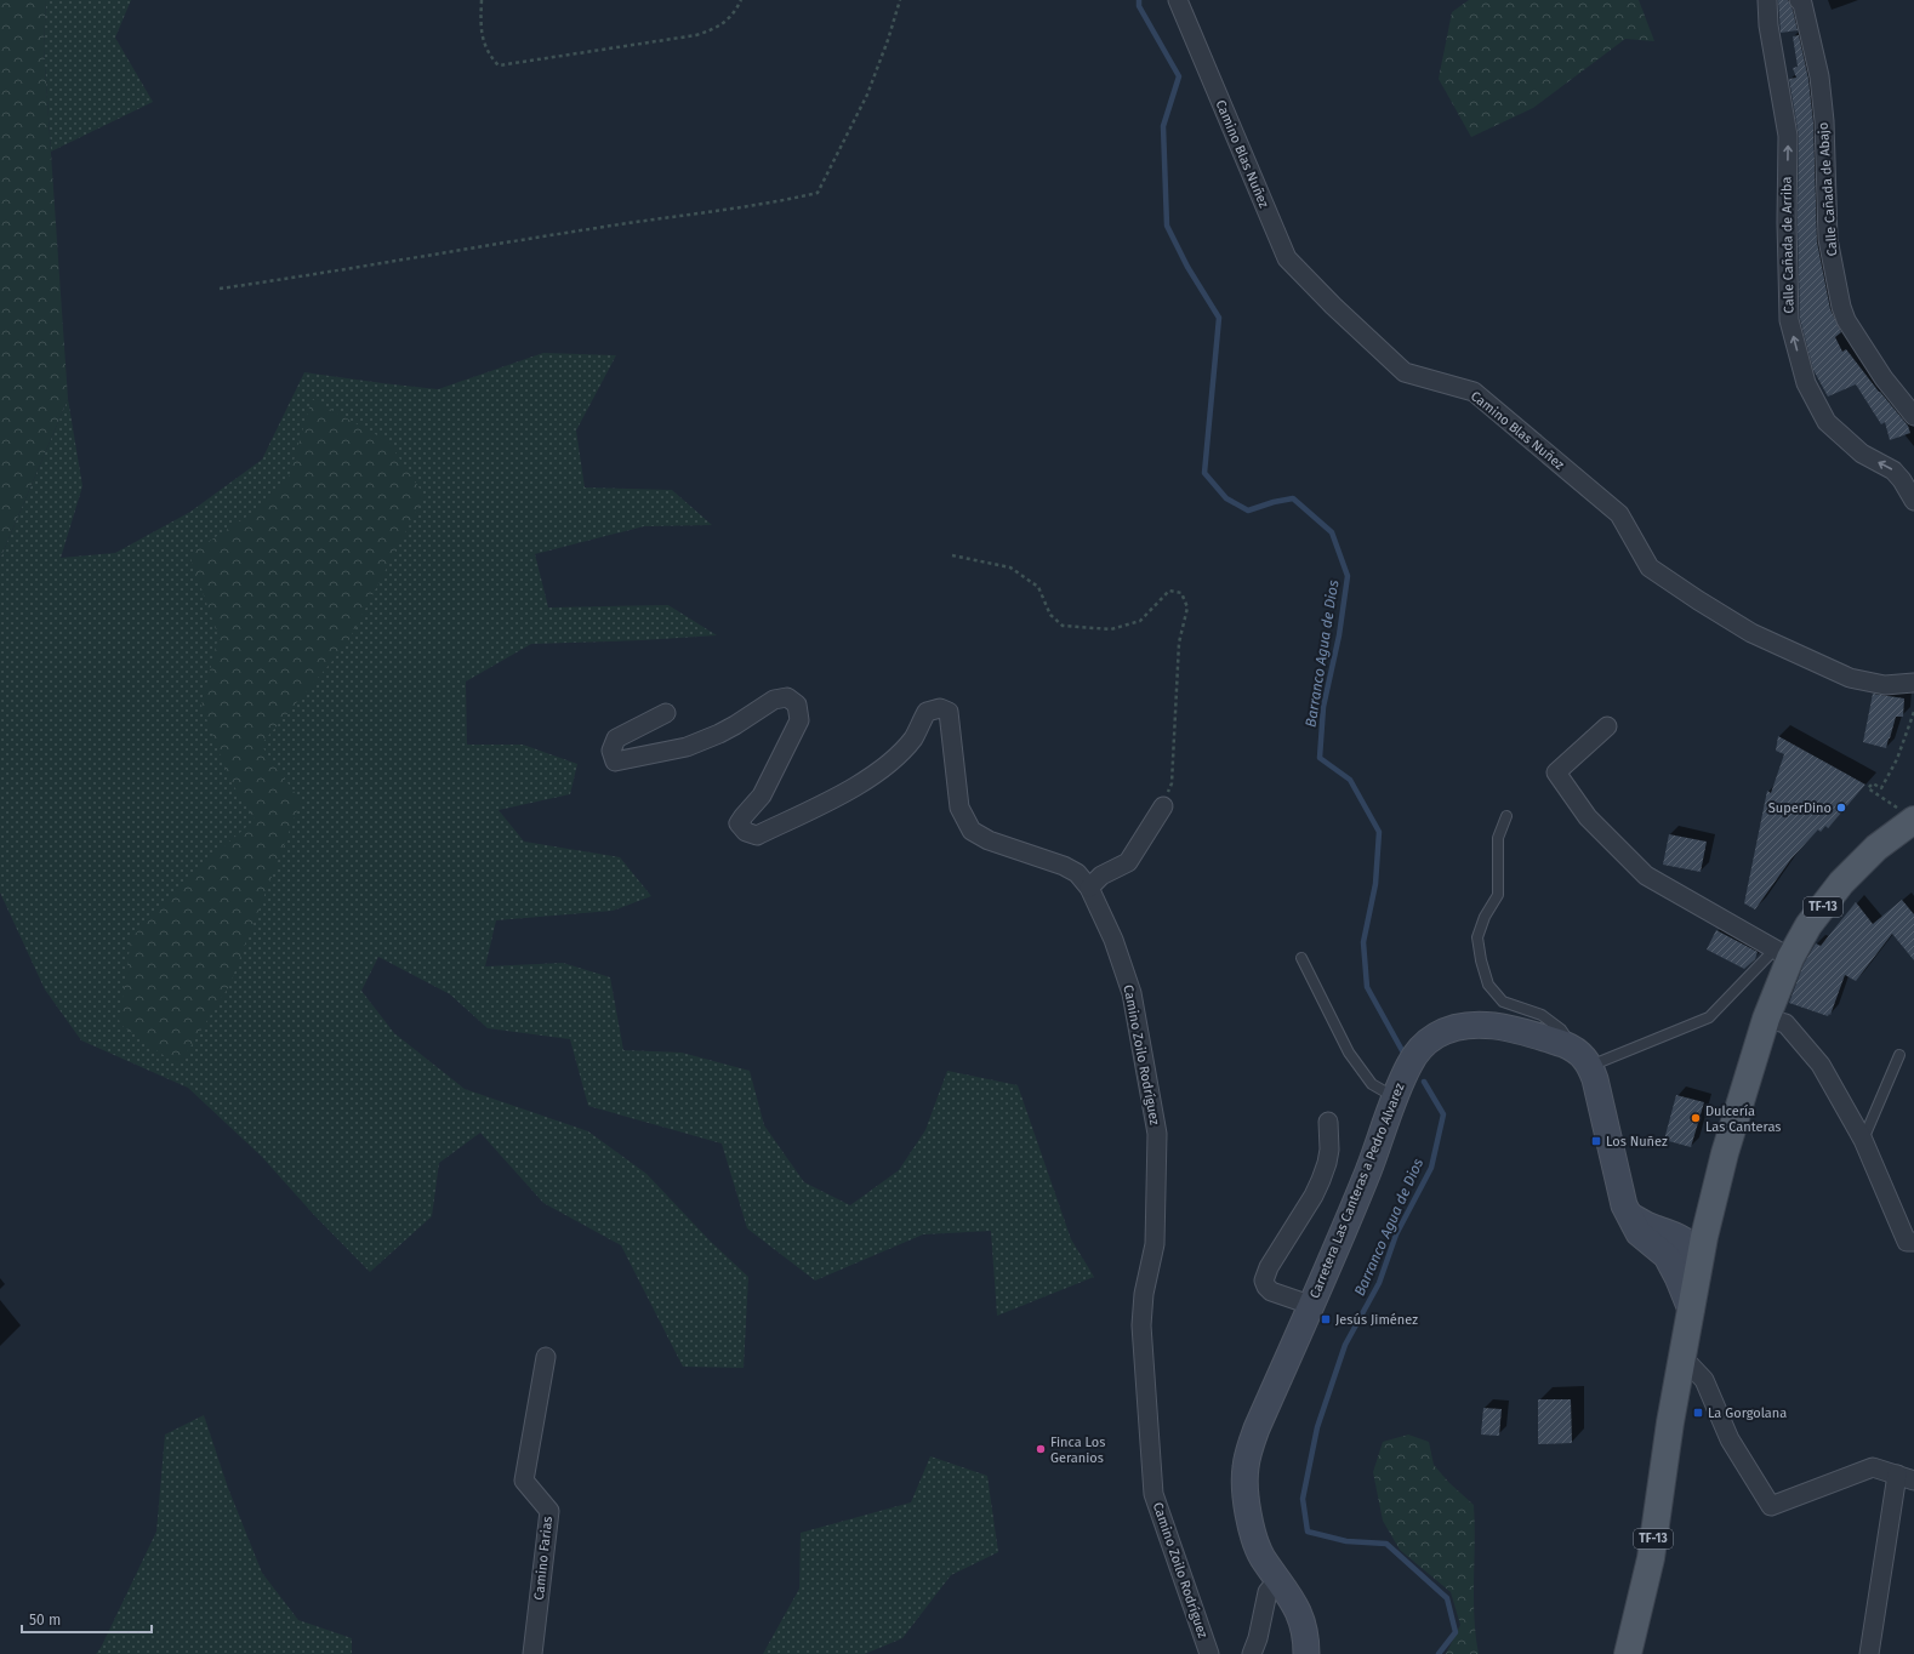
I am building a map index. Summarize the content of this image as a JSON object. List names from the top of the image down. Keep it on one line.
{"streets":{"main road":["TF-13","Carretera Las Canteras a Pedro Alvarez"],"street":["Camino Blas Nuñez","Calle Cañada de Abajo","Calle Cañada de Arriba","Camino Zoilo Rodríguez","Camino Farias"]},"one_way":["Calle Cañada de Arriba"],"water":["Barranco Agua de Dios"],"places":{"other":["SuperDino","Dulcería Las Canteras","Finca Los Geranios"],"transit":["Los Nuñez","Jesús Jiménez","La Gorgolana"]},"scale_bar":"50 m"}
